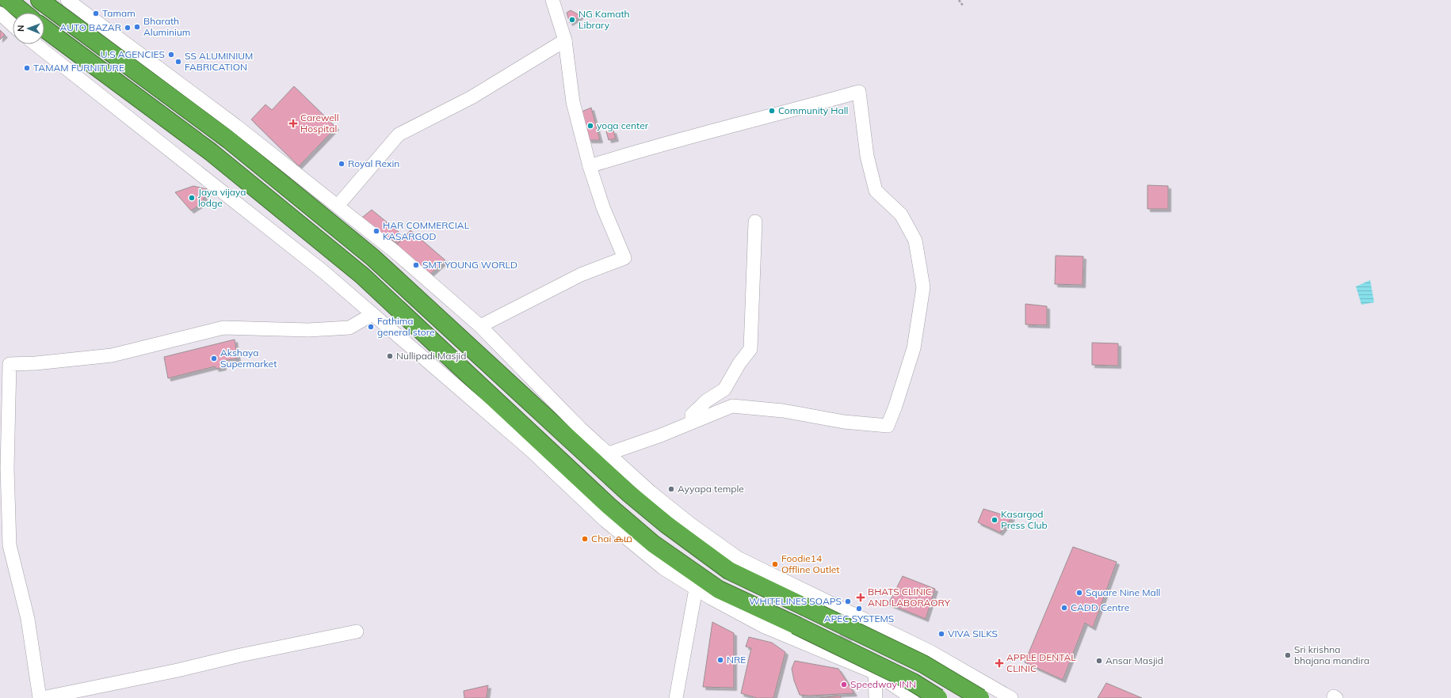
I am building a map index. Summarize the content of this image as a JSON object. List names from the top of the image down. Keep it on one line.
{"places":{"other":["Tamam","NG Kamath Library","Bharath Aluminium","AUTO BAZAR","U.S AGENCIES","SS ALUMINIUM FABRICATION","TAMAM FURNITURE","Community Hall","yoga center","Royal Rexin","Jaya vijaya lodge","HAR COMMERCIAL KASARGOD","SMT YOUNG WORLD","Fathima general store","Nullipadi Masjid","Akshaya Supermarket","Ayyapa temple","Kasargod Press Club","Chai കഥ","Foodie14 Offline Outlet","Square Nine Mall","WHITELINES SOAPS","CADD Centre","APEC SYSTEMS","VIVA SILKS","Sri krishna bhajana mandira","NRE","Ansar Masjid","Speedway INN"],"health":["Carewell Hospital","BHATS CLINIC AND LABORAORY","APPLE DENTAL CLINIC"]},"north":"left"}
